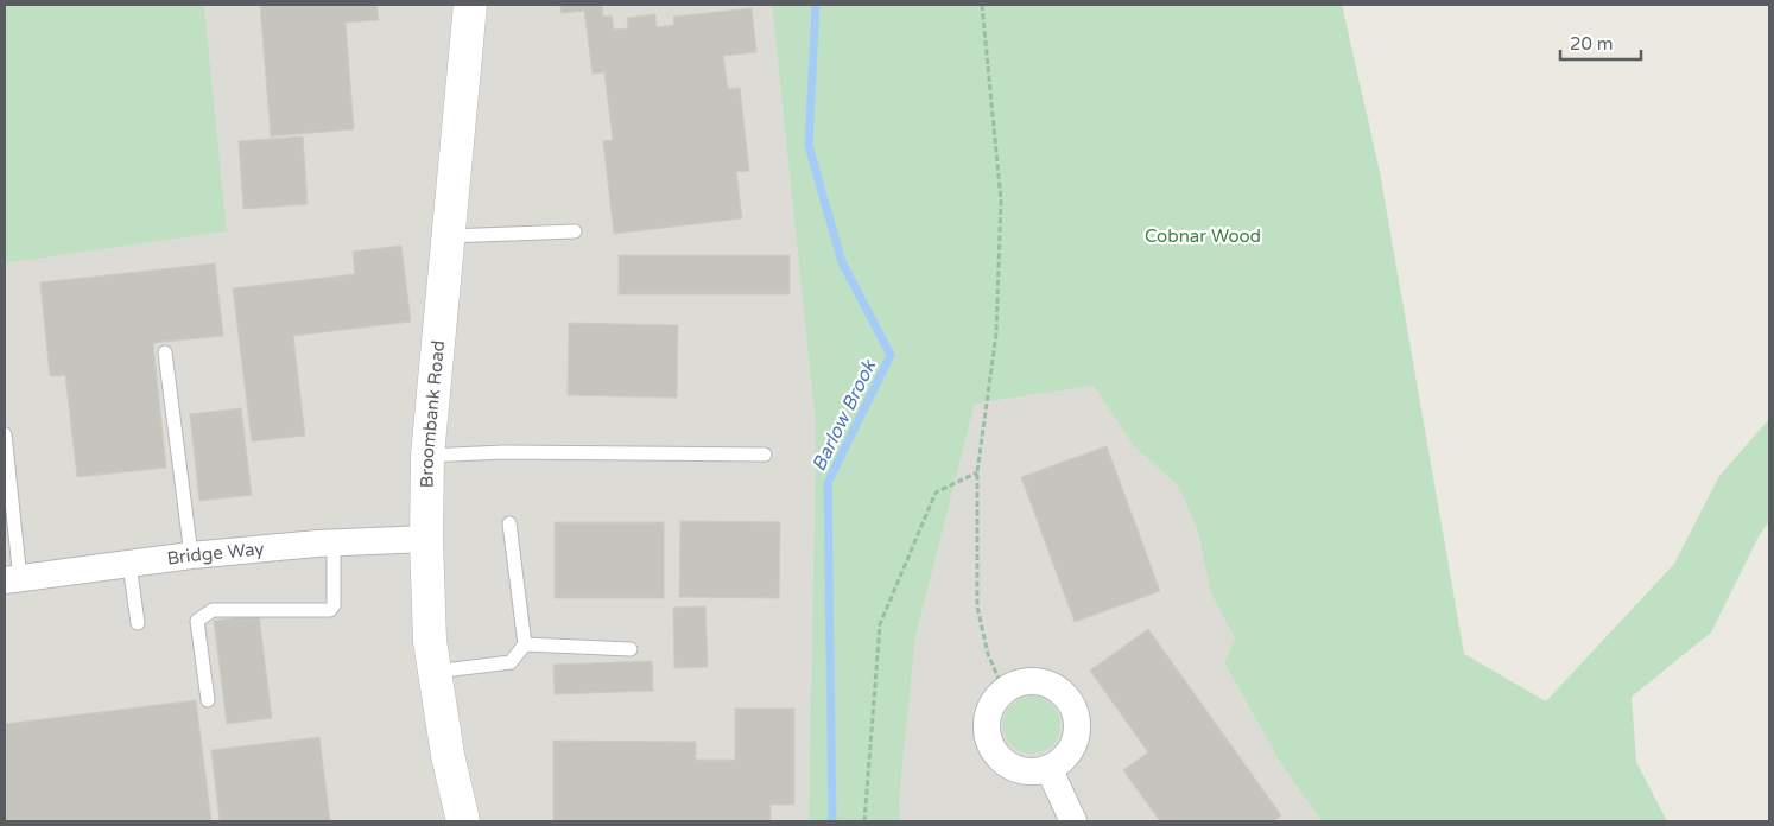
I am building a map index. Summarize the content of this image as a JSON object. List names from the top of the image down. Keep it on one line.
{"streets":{"street":["Broombank Road","Bridge Way"]},"crossings":[["Broombank Road","Bridge Way"]],"water":["Barlow Brook"],"parks":["Cobnar Wood"],"scale_bar":"20 m"}
